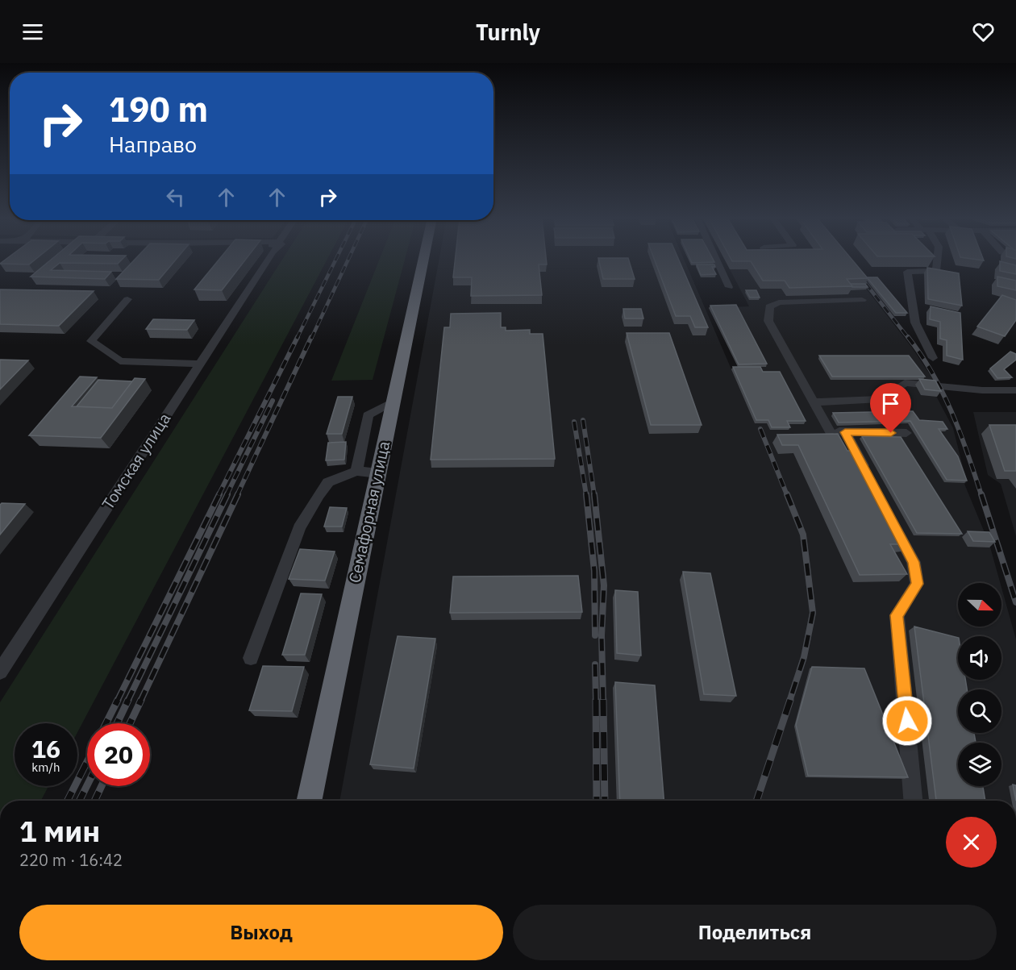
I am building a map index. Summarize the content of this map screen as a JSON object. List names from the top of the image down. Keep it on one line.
{"streets":{"highway":["Семафорная улица"],"street":["Томская улица"]},"north":"right","page":{"header":"Turnly","turn":["190 m","Направо"],"speed":"16 km/h","limit":"20","heading":["1 мин","220 m · 16:42"],"buttons":["Выход","Поделиться"]}}
